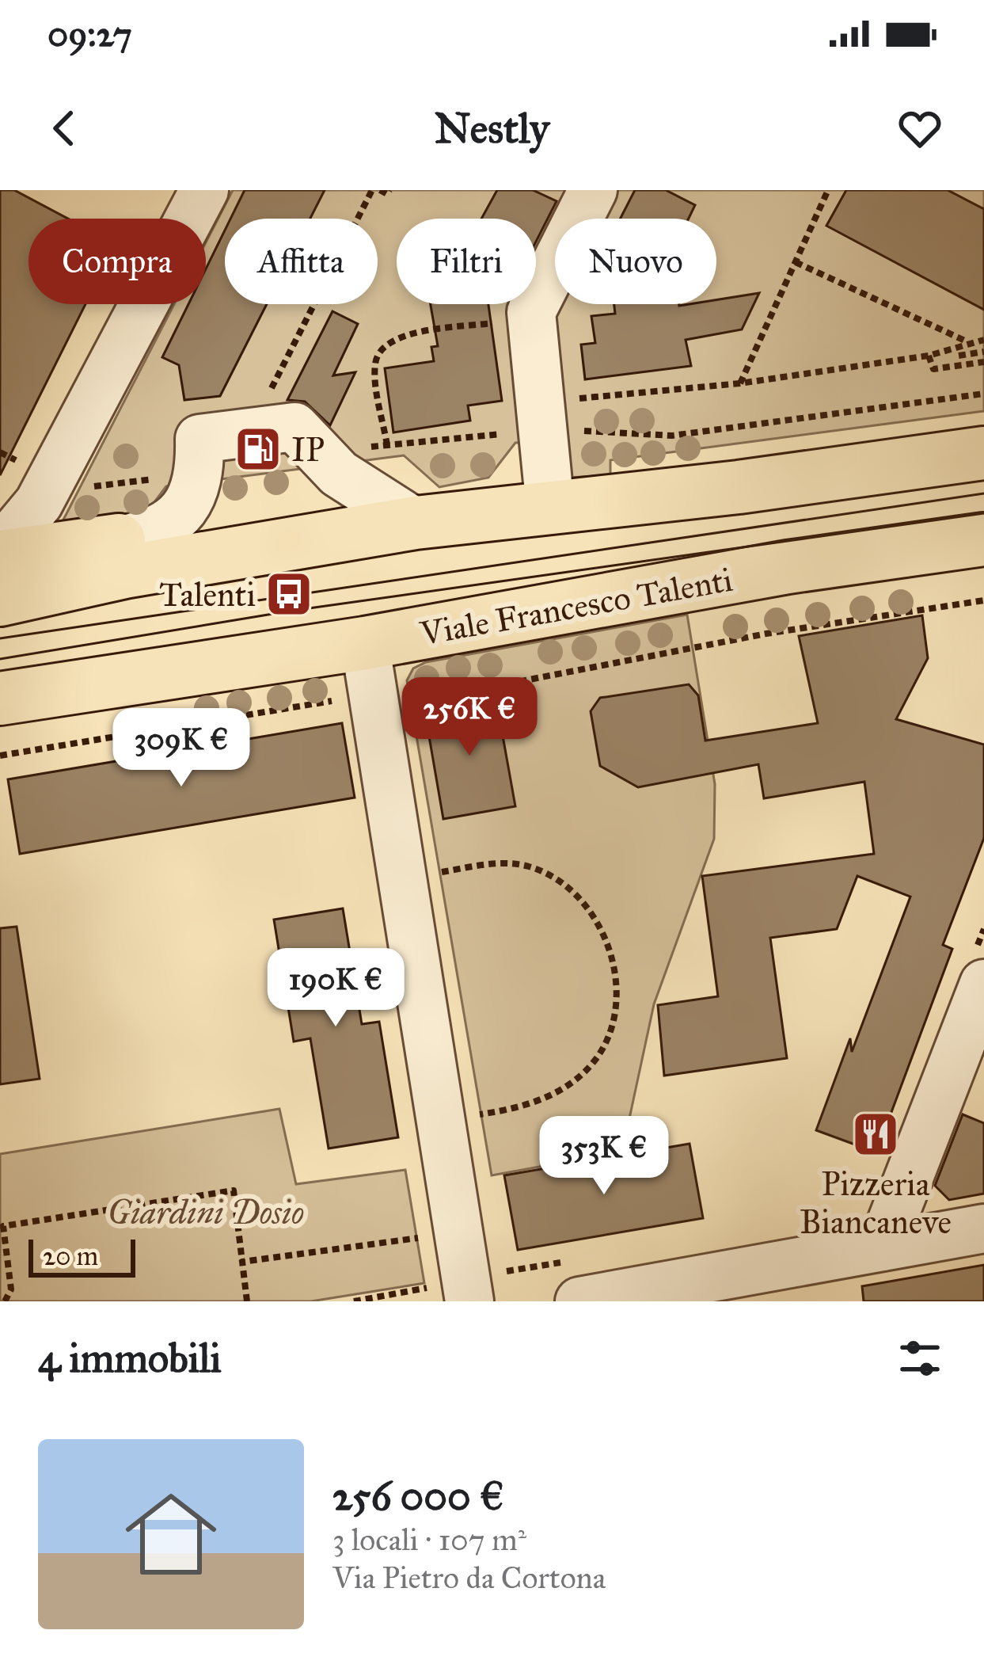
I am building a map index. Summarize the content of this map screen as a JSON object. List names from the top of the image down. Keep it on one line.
{"streets":{"main road":["Viale Francesco Talenti"]},"parks":["Giardini Dosio"],"places":{"fuel station":["IP"],"bus stop":["Talenti"],"restaurant":["Pizzeria Biancaneve"]},"scale_bar":"20 m","page":{"status":"09:27","header":"Nestly","chip":["Compra","Affitta","Filtri","Nuovo"],"price":["256K €","309K €","190K €","353K €"],"scale":"20 m","heading":"4 immobili","list":[{"name":"256 000 €","note":"3 locali · 107 m² · Via Pietro da Cortona"}]}}
